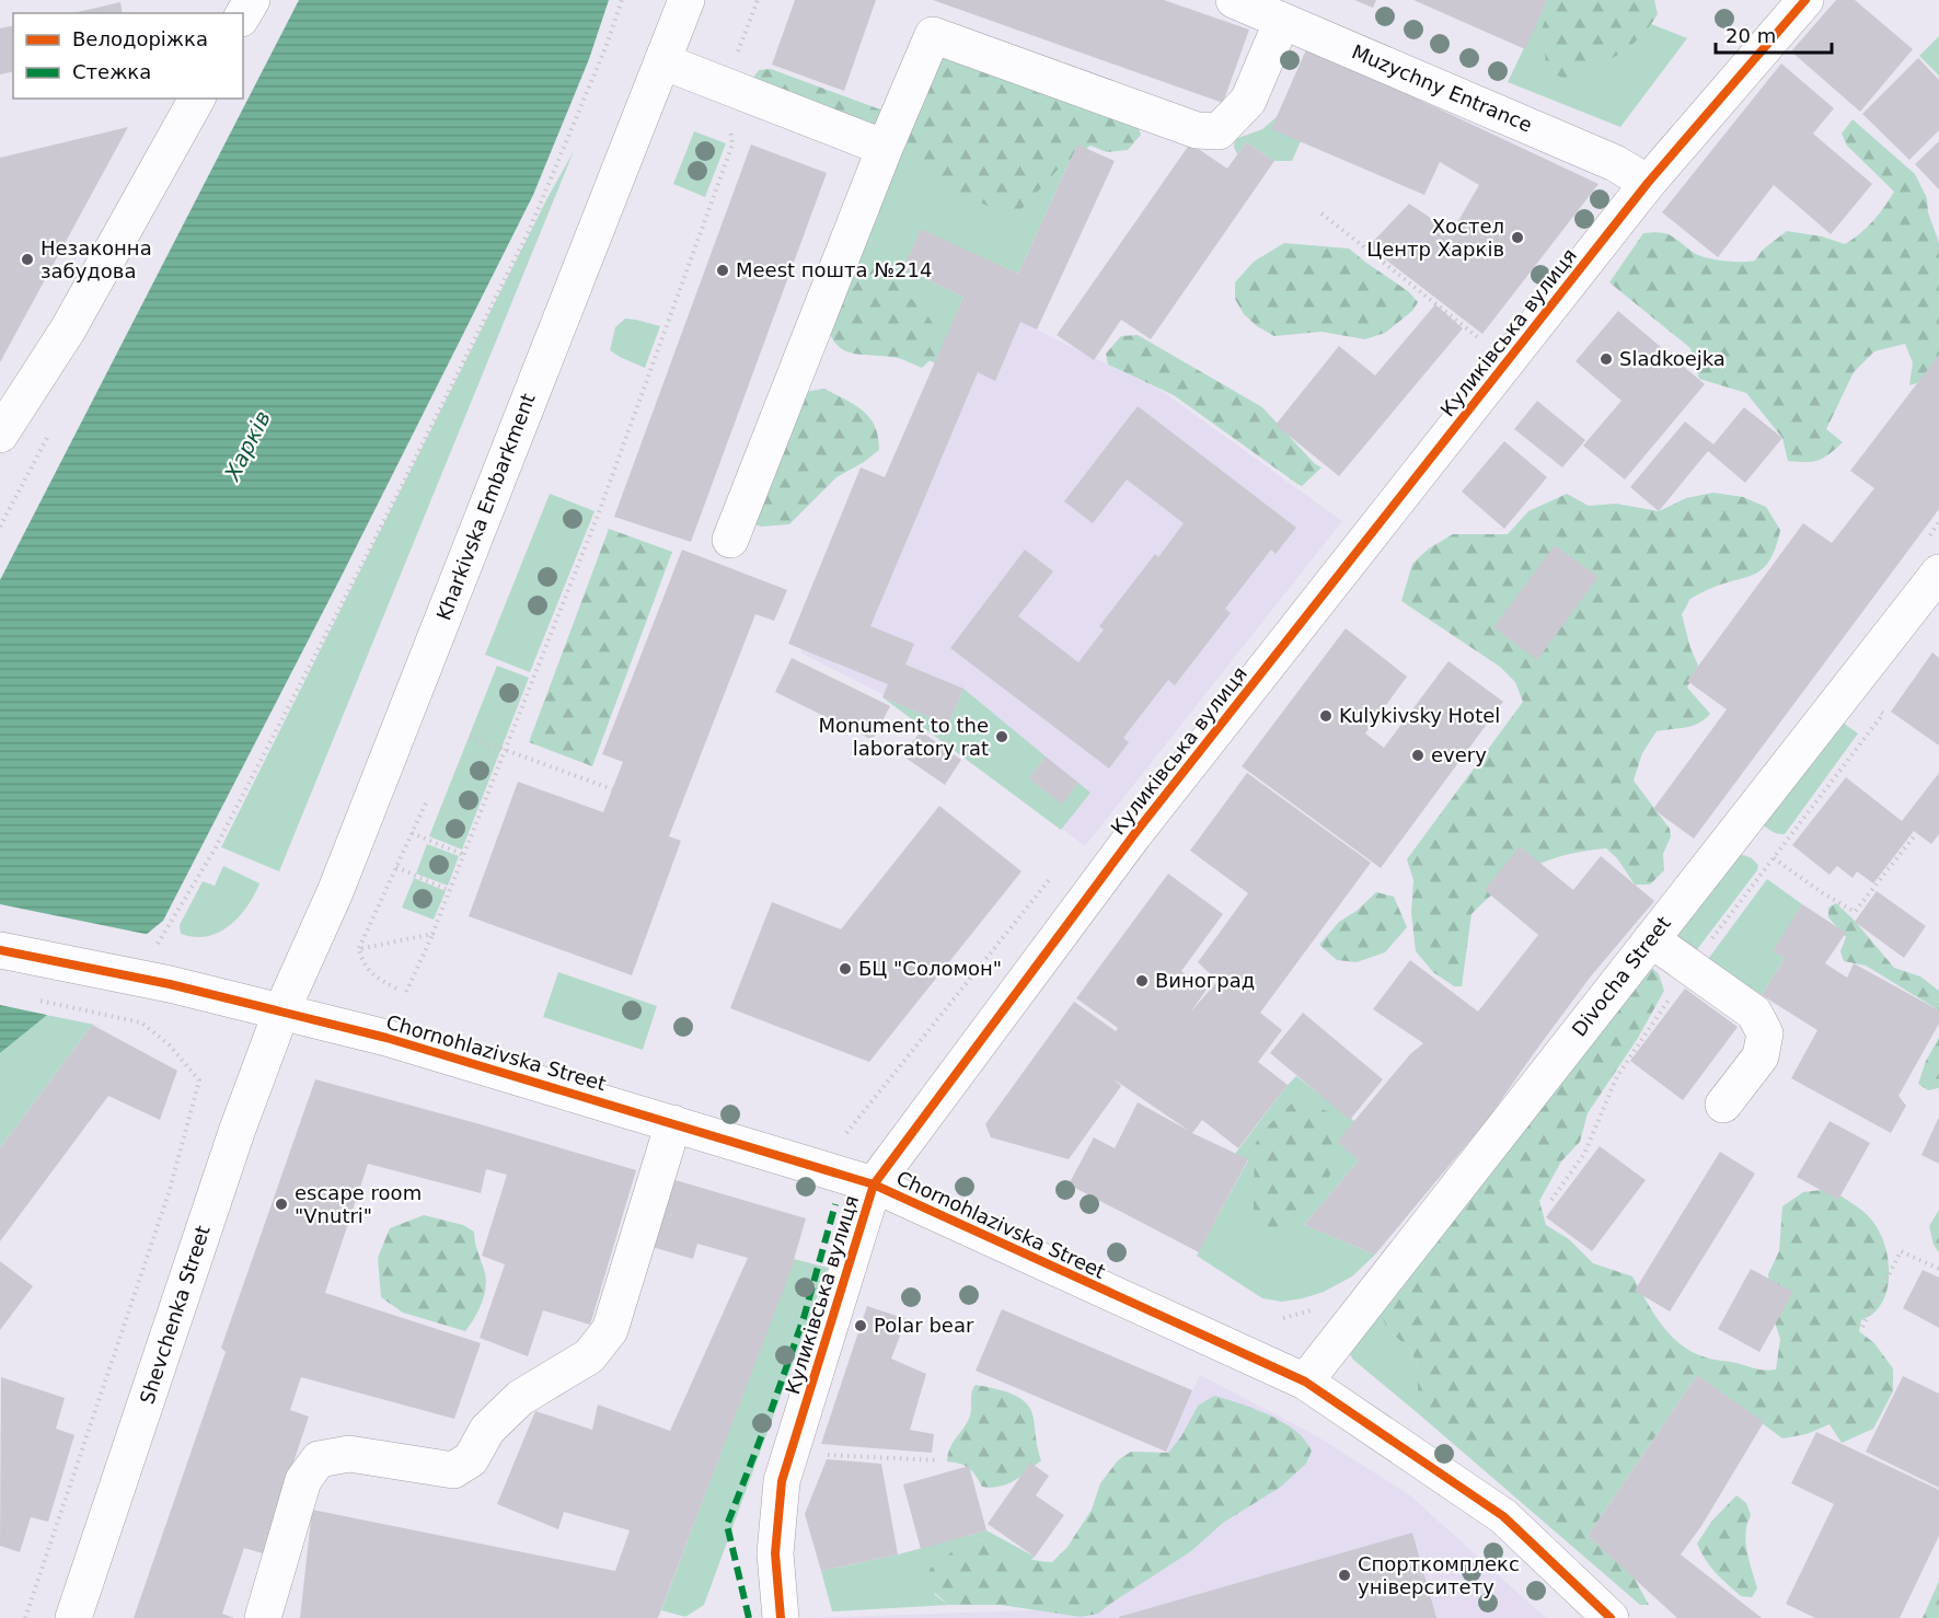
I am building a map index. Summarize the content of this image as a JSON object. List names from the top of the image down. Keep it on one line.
{"streets":{"street":["Muzychny Entrance","Куликівська вулиця","Kharkivska Embarkment","Divocha Street","Chornohlazivska Street","Shevchenka Street"]},"crossings":[["Muzychny Entrance","Куликівська вулиця"],["Куликівська вулиця","Chornohlazivska Street"],["Kharkivska Embarkment","Chornohlazivska Street"],["Kharkivska Embarkment","Shevchenka Street"],["Divocha Street","Chornohlazivska Street"],["Chornohlazivska Street","Shevchenka Street"]],"water":["Харків"],"places":["Хостел Центр Харків","Незаконна забудова","Meest пошта №214","Sladkoejka","Kulykivsky Hotel","Monument to the laboratory rat","every","БЦ \"Соломон\"","Виноград","escape room \"Vnutri\"","Polar bear","Спорткомплекс університету"],"legend":["Велодоріжка","Стежка"],"scale_bar":"20 m"}
